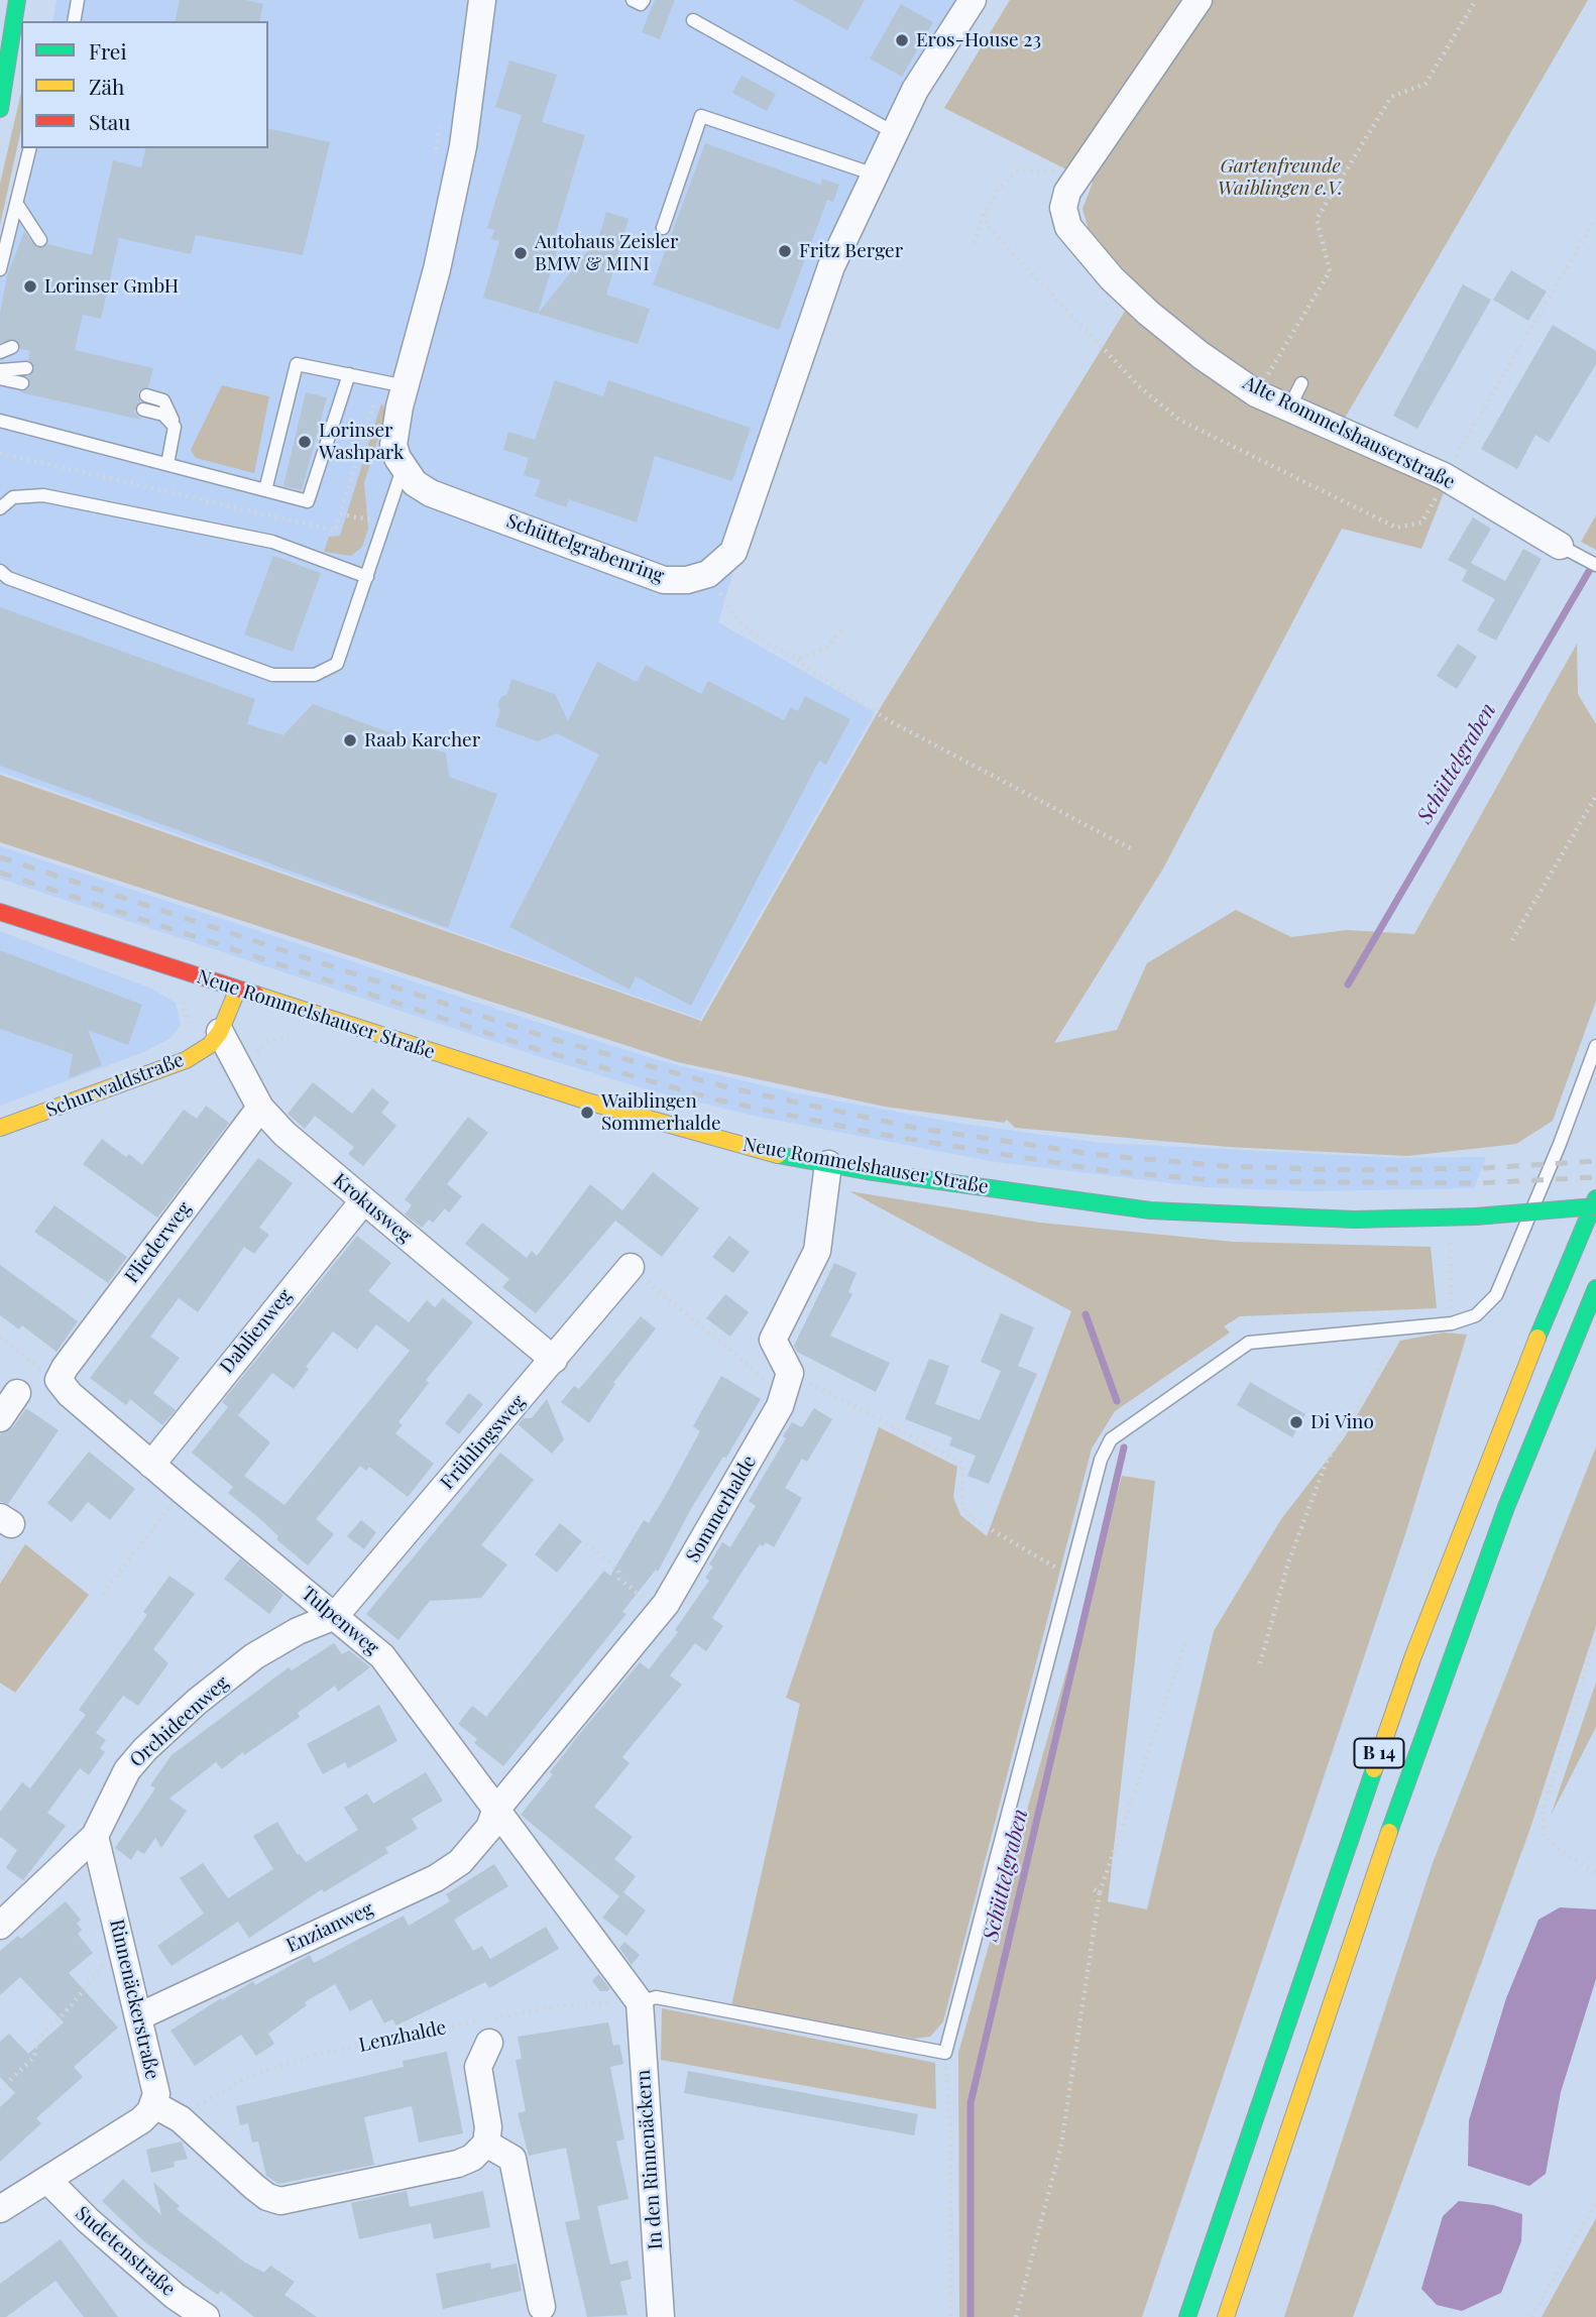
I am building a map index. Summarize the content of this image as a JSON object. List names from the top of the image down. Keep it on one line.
{"streets":{"main road":["Neue Rommelshauser Straße","Schurwaldstraße","B 14"],"street":["Alte Rommelshauserstraße","Schüttelgrabenring","Krokusweg","Fliederweg","Dahlienweg","Frühlingsweg","Sommerhalde","Tulpenweg","Orchideenweg","Enzianweg","Rinnenäckerstraße","In den Rinnenäckern","Sudetenstraße"],"path":["Lenzhalde"]},"crossings":[["Neue Rommelshauser Straße","Schurwaldstraße"],["Schurwaldstraße","Krokusweg"],["Krokusweg","Fliederweg"],["Krokusweg","Dahlienweg"],["Krokusweg","Frühlingsweg"],["Fliederweg","Tulpenweg"],["Dahlienweg","Tulpenweg"],["Frühlingsweg","Tulpenweg"],["Frühlingsweg","Orchideenweg"],["Sommerhalde","Tulpenweg"],["Sommerhalde","Enzianweg"],["Tulpenweg","Orchideenweg"],["Tulpenweg","Enzianweg"],["Tulpenweg","Lenzhalde"],["Tulpenweg","In den Rinnenäckern"],["Orchideenweg","Rinnenäckerstraße"],["Enzianweg","Rinnenäckerstraße"],["Rinnenäckerstraße","Sudetenstraße"],["Lenzhalde","In den Rinnenäckern"]],"water":["Schüttelgraben"],"parks":["Gartenfreunde Waiblingen e.V."],"places":["Eros-House 23","Fritz Berger","Autohaus Zeisler BMW & MINI","Lorinser GmbH","Lorinser Washpark","Raab Karcher","Waiblingen Sommerhalde","Di Vino"],"legend":["Frei","Zäh","Stau"]}
